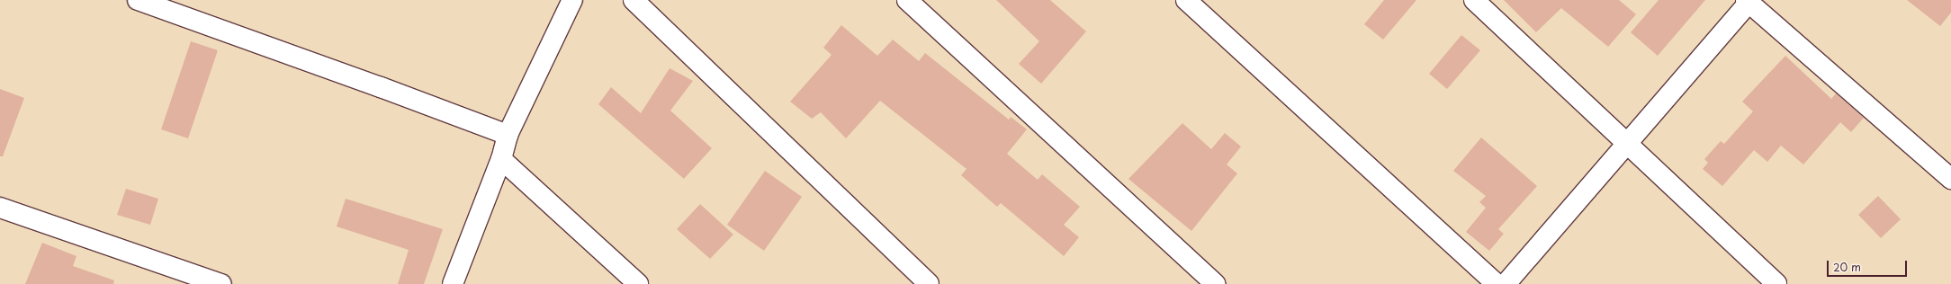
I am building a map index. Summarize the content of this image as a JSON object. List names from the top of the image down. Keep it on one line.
{"scale_bar":"20 m"}
